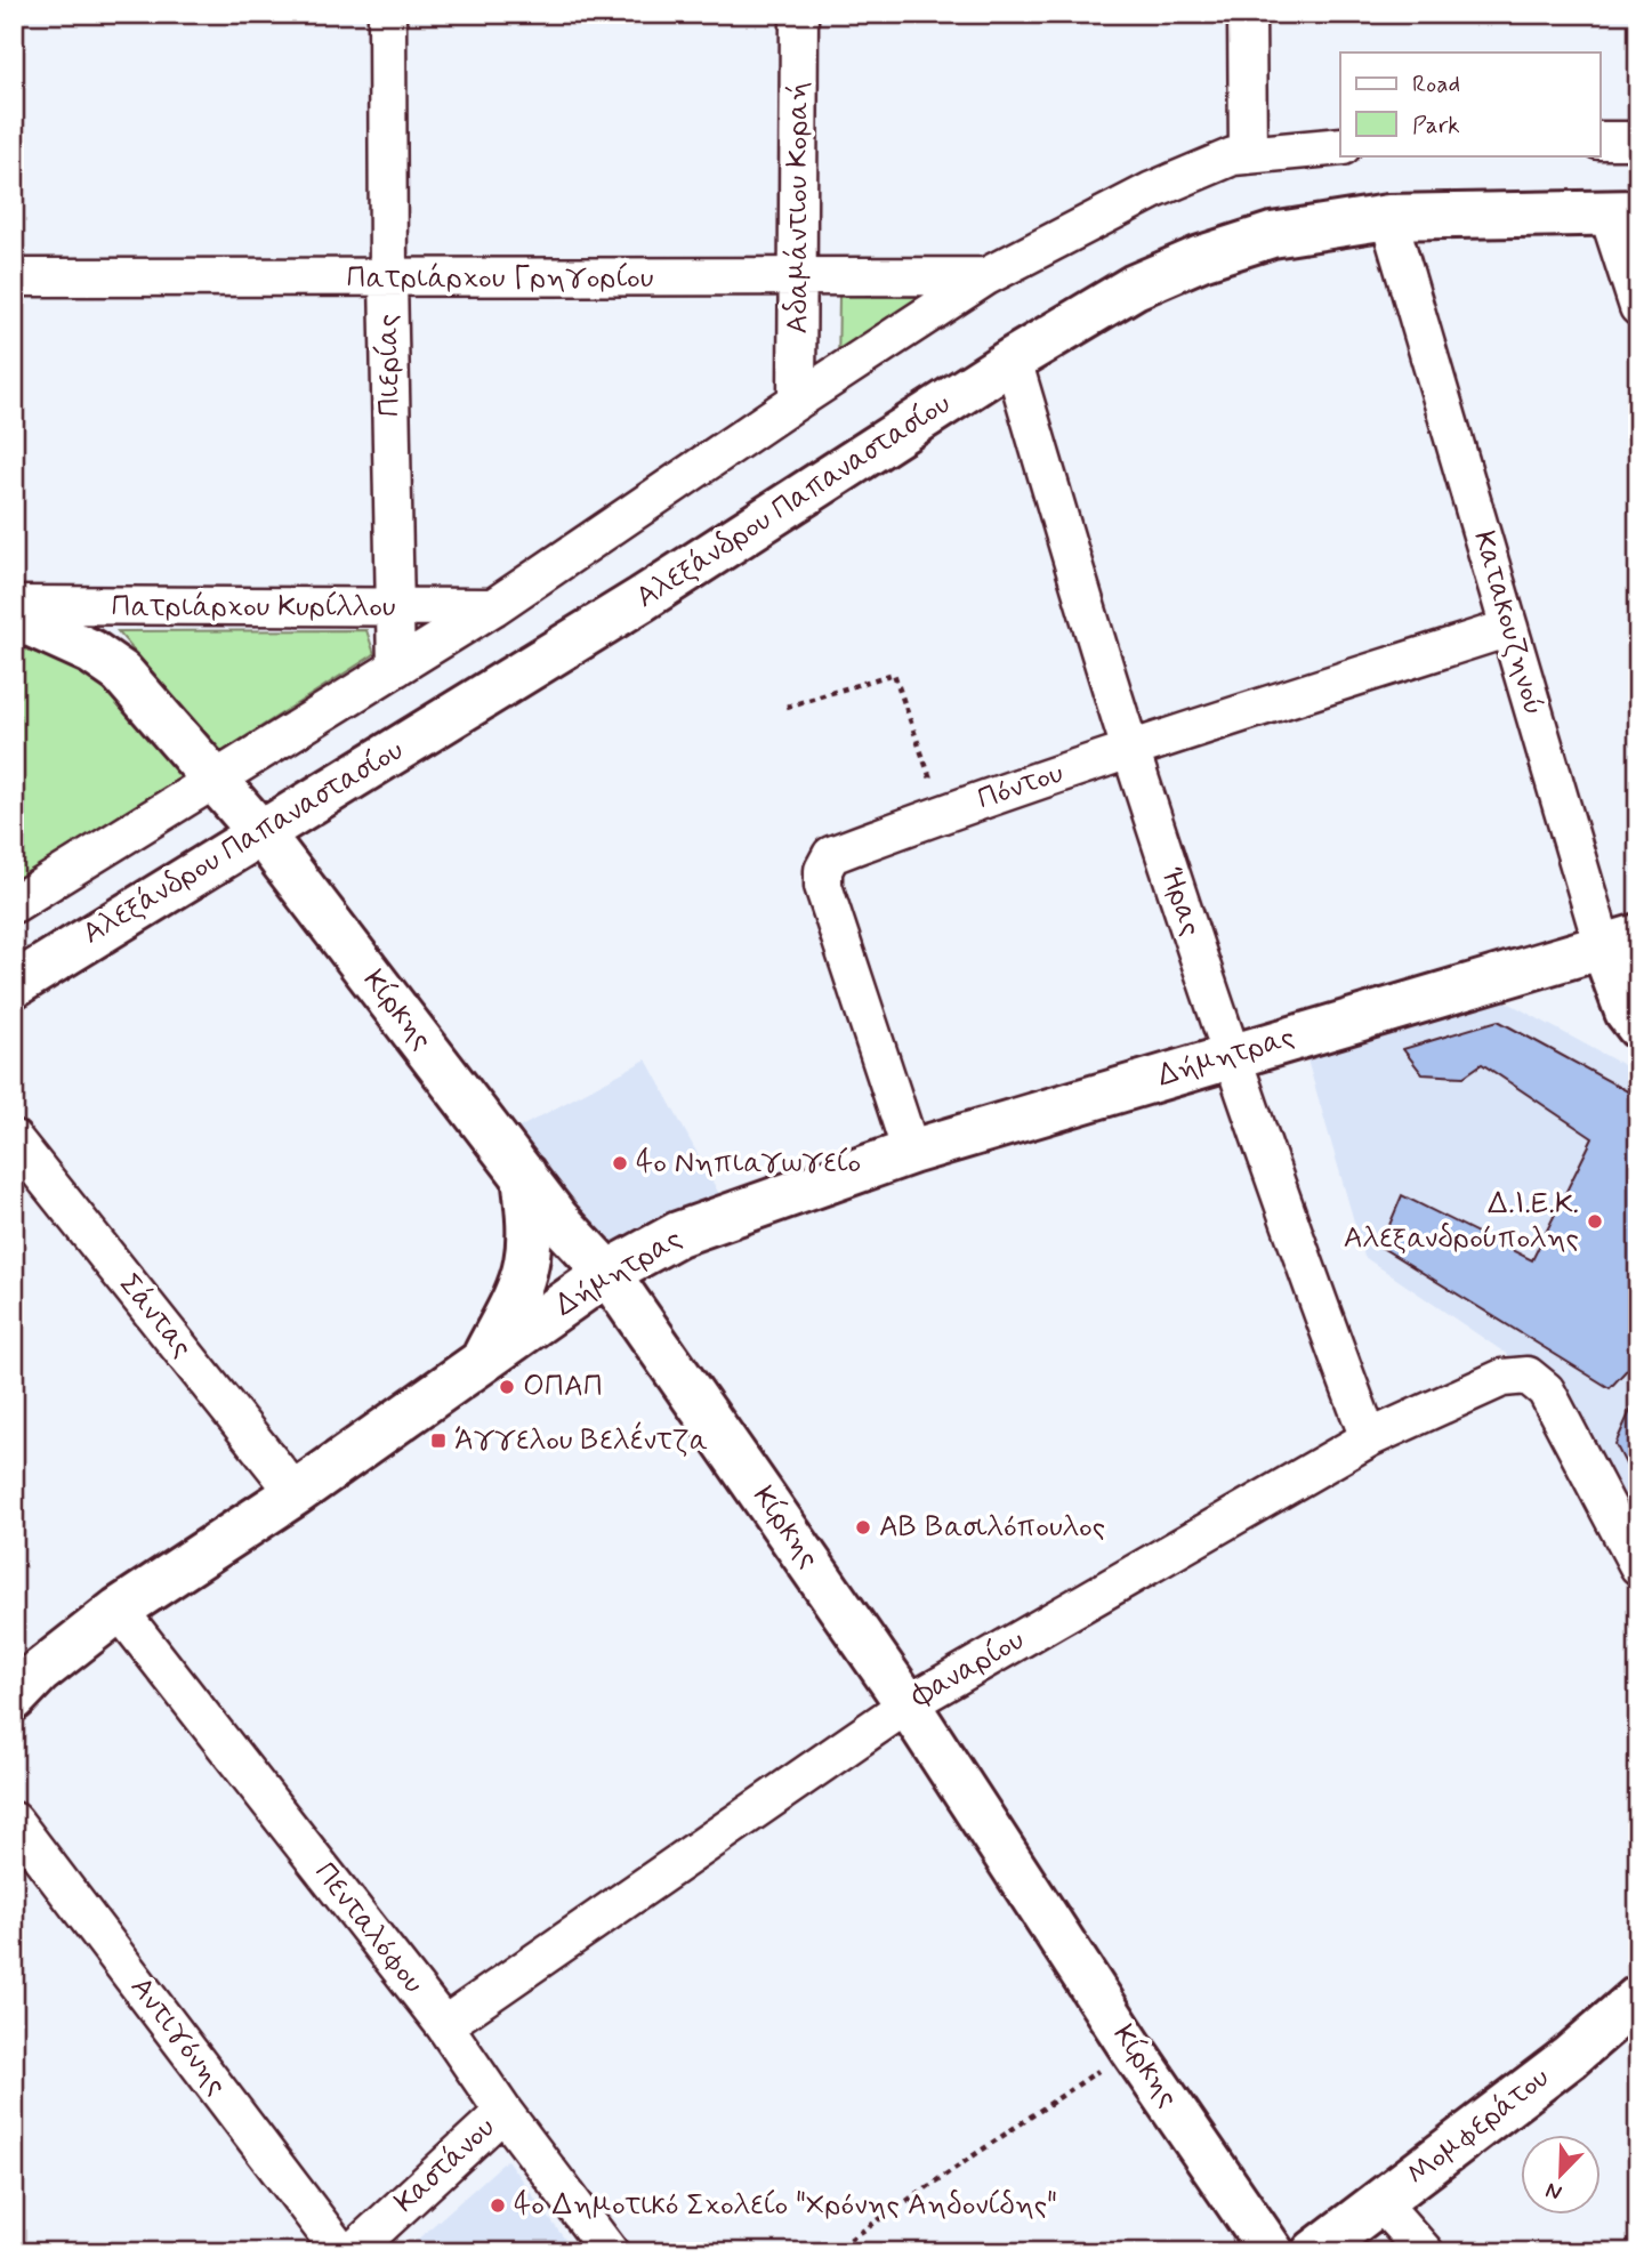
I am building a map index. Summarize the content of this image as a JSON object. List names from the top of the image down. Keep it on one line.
{"streets":{"street":["Αδαμάντιου Κοραή","Πατριάρχου Γρηγορίου","Πιερίας","Αλεξάνδρου Παπαναστασίου","Πατριάρχου Κυρίλλου","Κατακουζηνού","Πόντου","Ήρας","Κίρκης","Δήμητρας","Σάντας","Φαναρίου","Πενταλόφου","Αντιγόνης","Μομφεράτου","Καστάνου"]},"crossings":[["Αδαμάντιου Κοραή","Πατριάρχου Γρηγορίου"],["Πατριάρχου Γρηγορίου","Πιερίας"],["Πιερίας","Πατριάρχου Κυρίλλου"],["Αλεξάνδρου Παπαναστασίου","Κατακουζηνού"],["Αλεξάνδρου Παπαναστασίου","Ήρας"],["Αλεξάνδρου Παπαναστασίου","Κίρκης"],["Κατακουζηνού","Πόντου"],["Κατακουζηνού","Δήμητρας"],["Πόντου","Ήρας"],["Πόντου","Δήμητρας"],["Ήρας","Δήμητρας"],["Ήρας","Φαναρίου"],["Κίρκης","Δήμητρας"],["Κίρκης","Φαναρίου"],["Δήμητρας","Σάντας"],["Δήμητρας","Πενταλόφου"],["Φαναρίου","Πενταλόφου"],["Πενταλόφου","Καστάνου"]],"places":{"other":["4ο Νηπιαγωγείο","Δ.Ι.Ε.Κ. Αλεξανδρούπολης","ΟΠΑΠ","ΑΒ Βασιλόπουλος","4ο Δημοτικό Σχολείο \"Χρόνης Αηδονίδης\""],"transit":["Άγγελου Βελέντζα"]},"legend":["Road","Park"],"north":"bottom left"}
